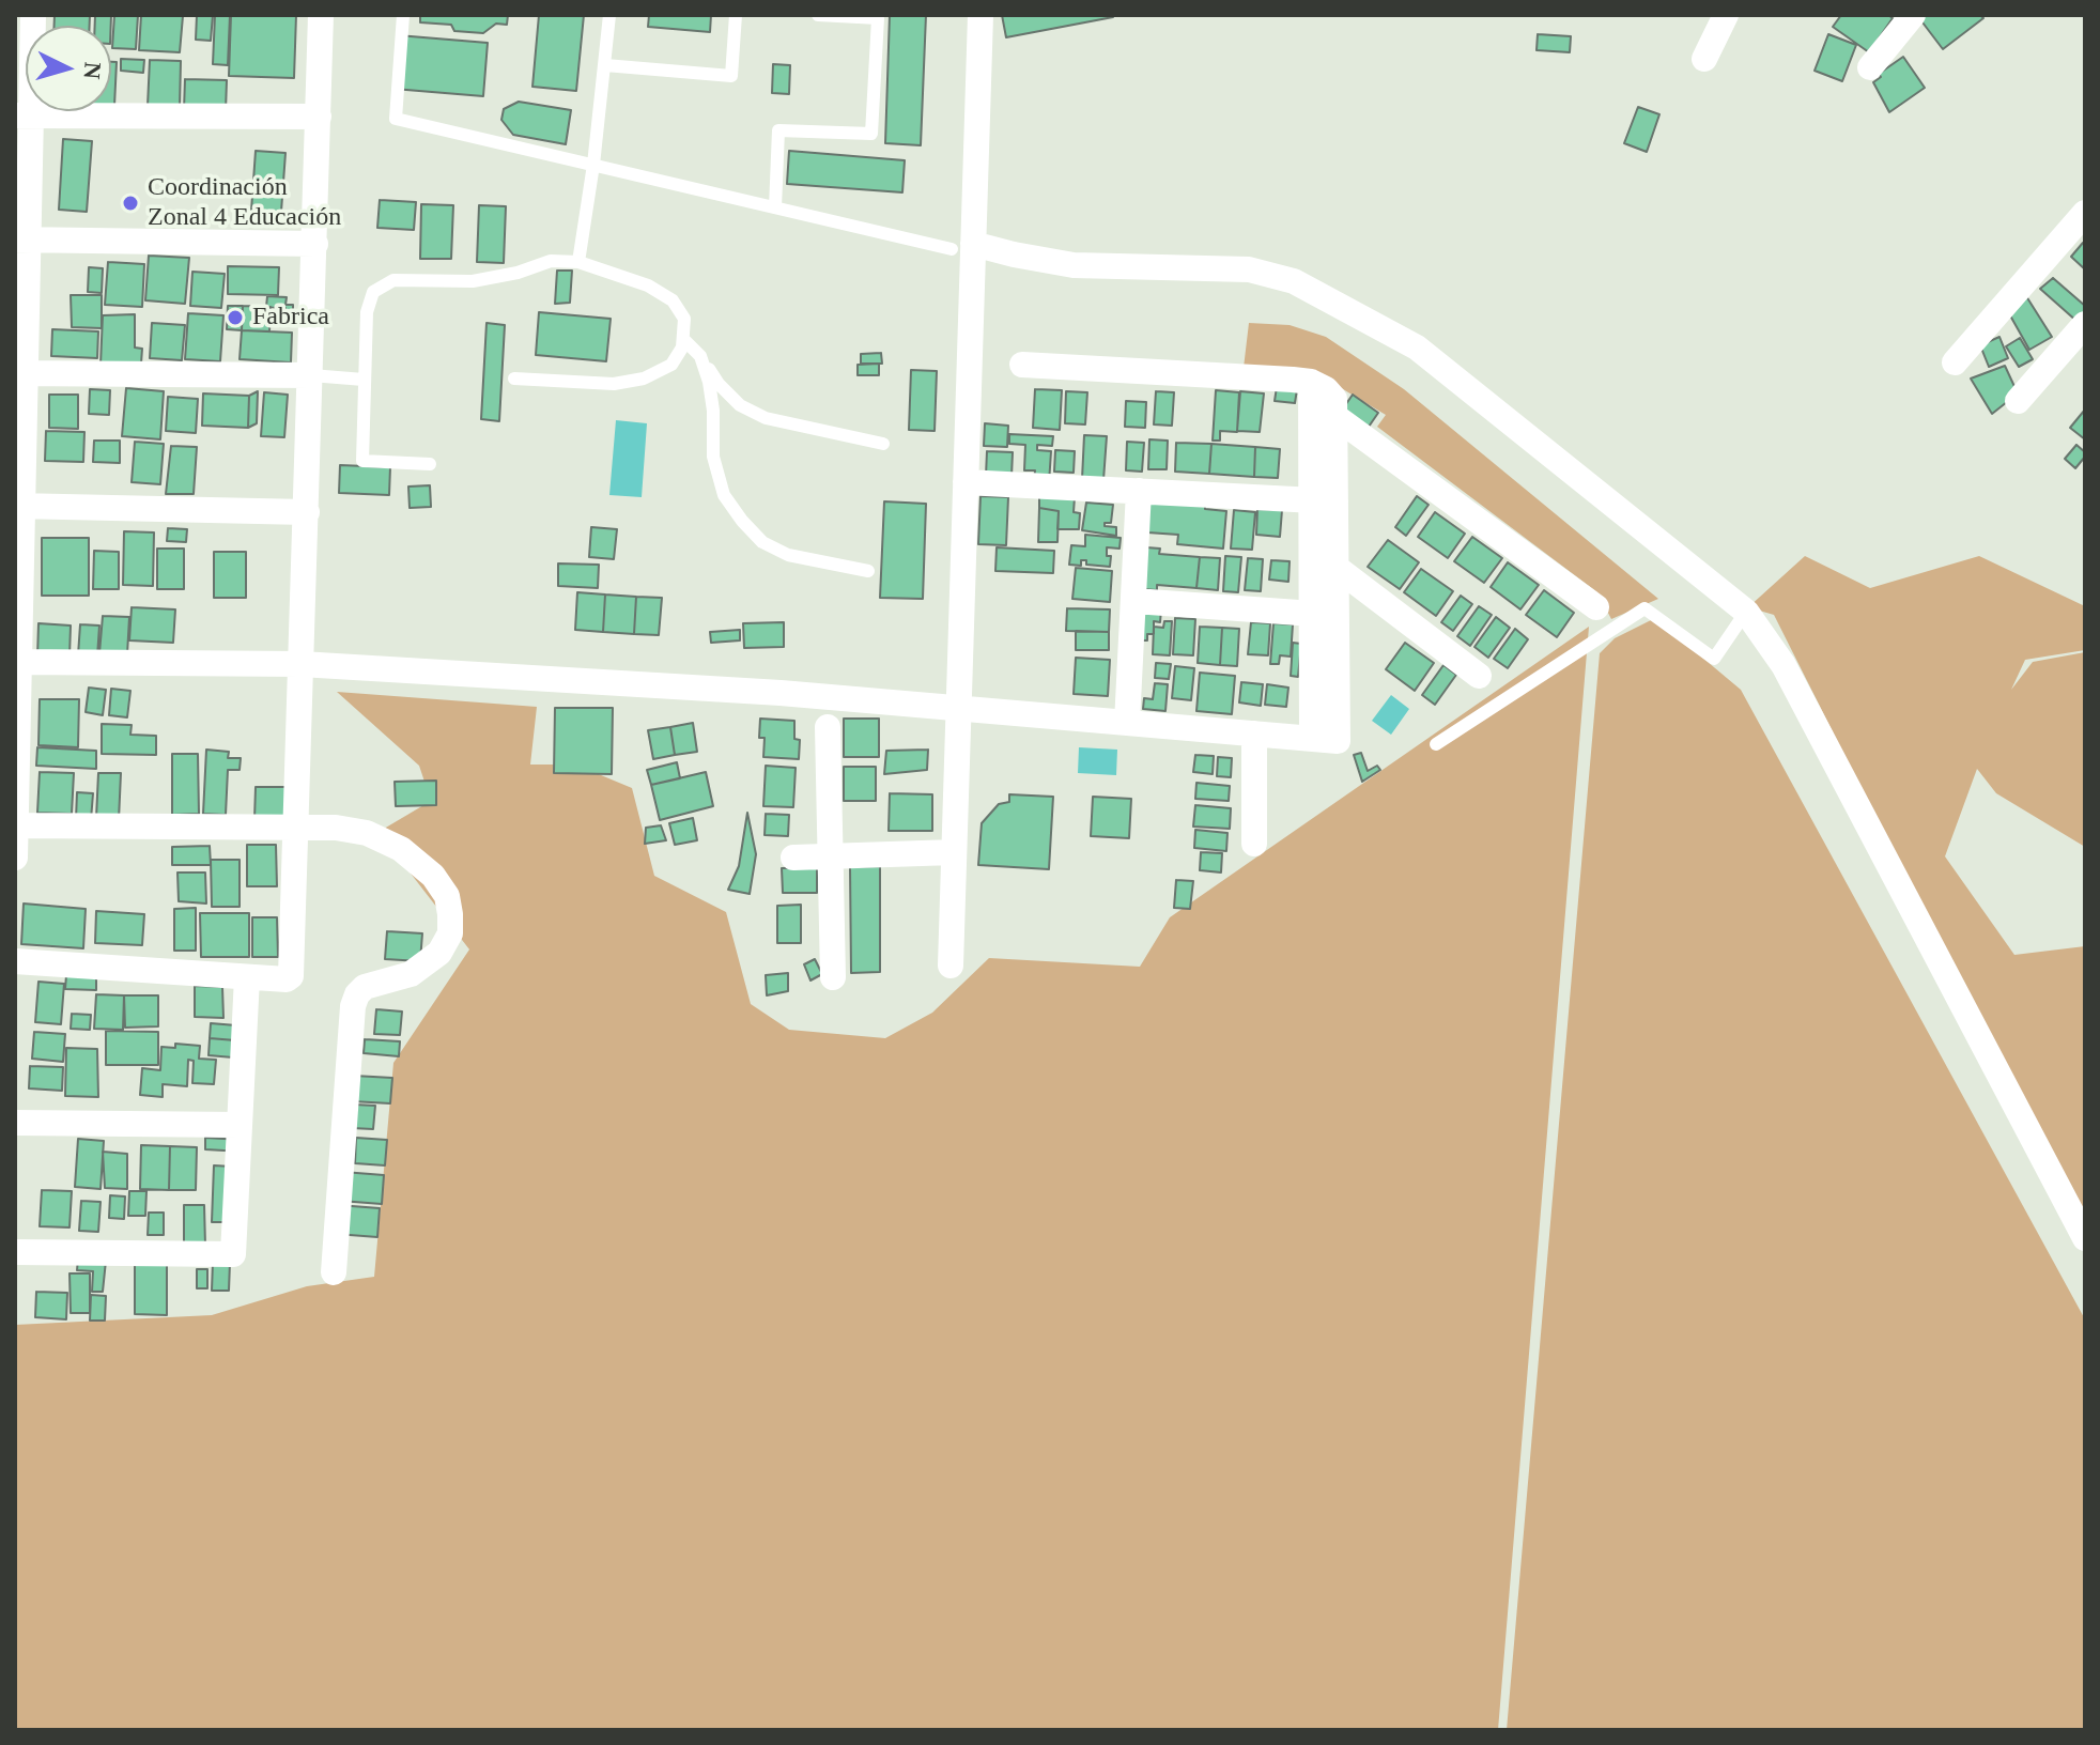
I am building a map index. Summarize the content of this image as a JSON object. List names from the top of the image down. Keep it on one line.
{"places":["Coordinación Zonal 4 Educación","Fabrica"],"north":"right"}
